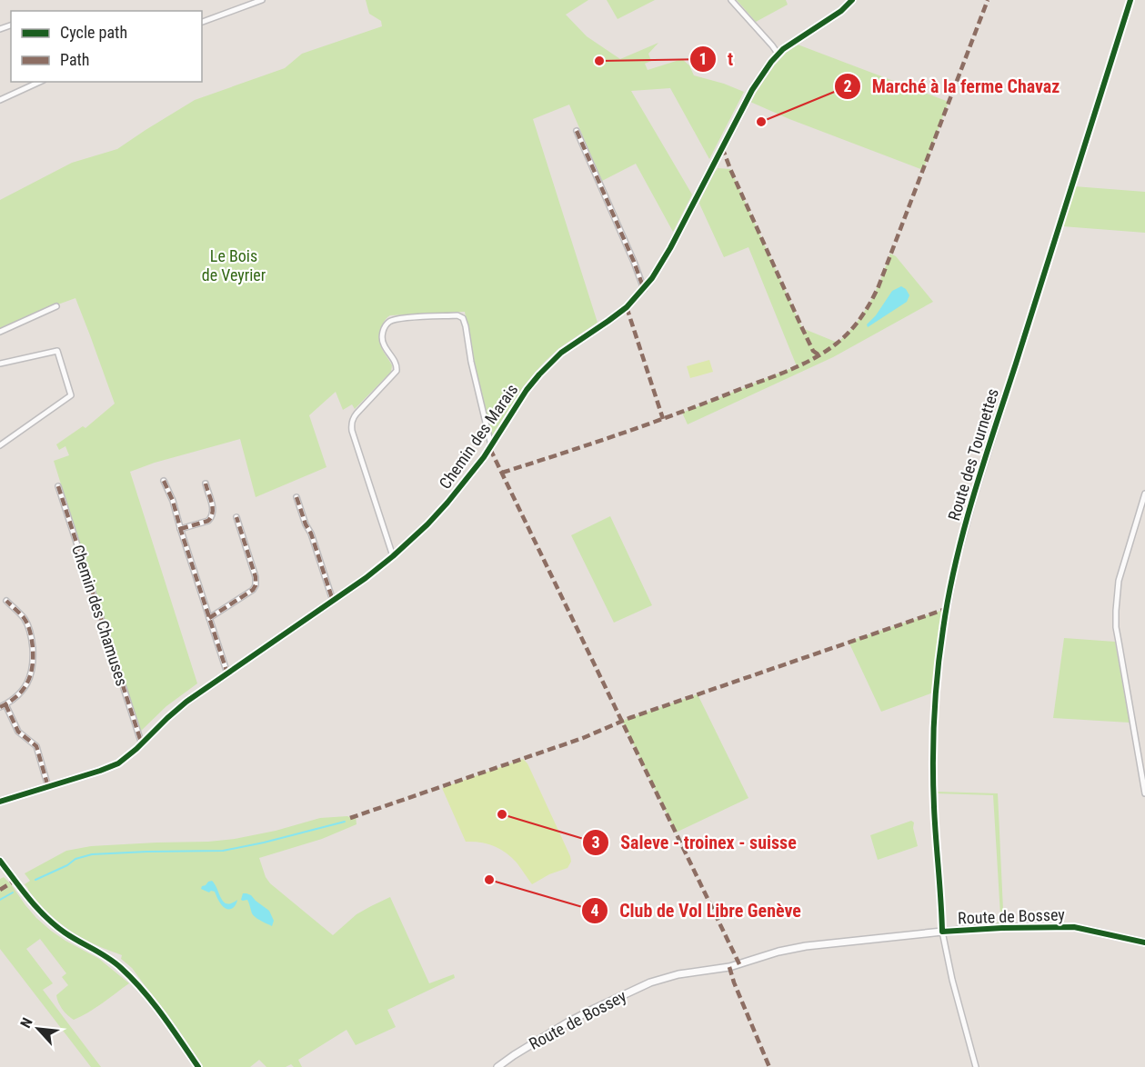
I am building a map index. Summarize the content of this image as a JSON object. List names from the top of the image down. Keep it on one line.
{"streets":{"street":["Chemin des Marais","Route des Tournettes","Chemin des Chamuses","Route de Bossey"]},"crossings":[["Chemin des Marais","Chemin des Chamuses"],["Route des Tournettes","Route de Bossey"]],"parks":["Le Bois de Veyrier"],"places":["t","Marché à la ferme Chavaz","Saleve - troinex - suisse","Club de Vol Libre Genève"],"legend":["Cycle path","Path"],"north":"top left"}
